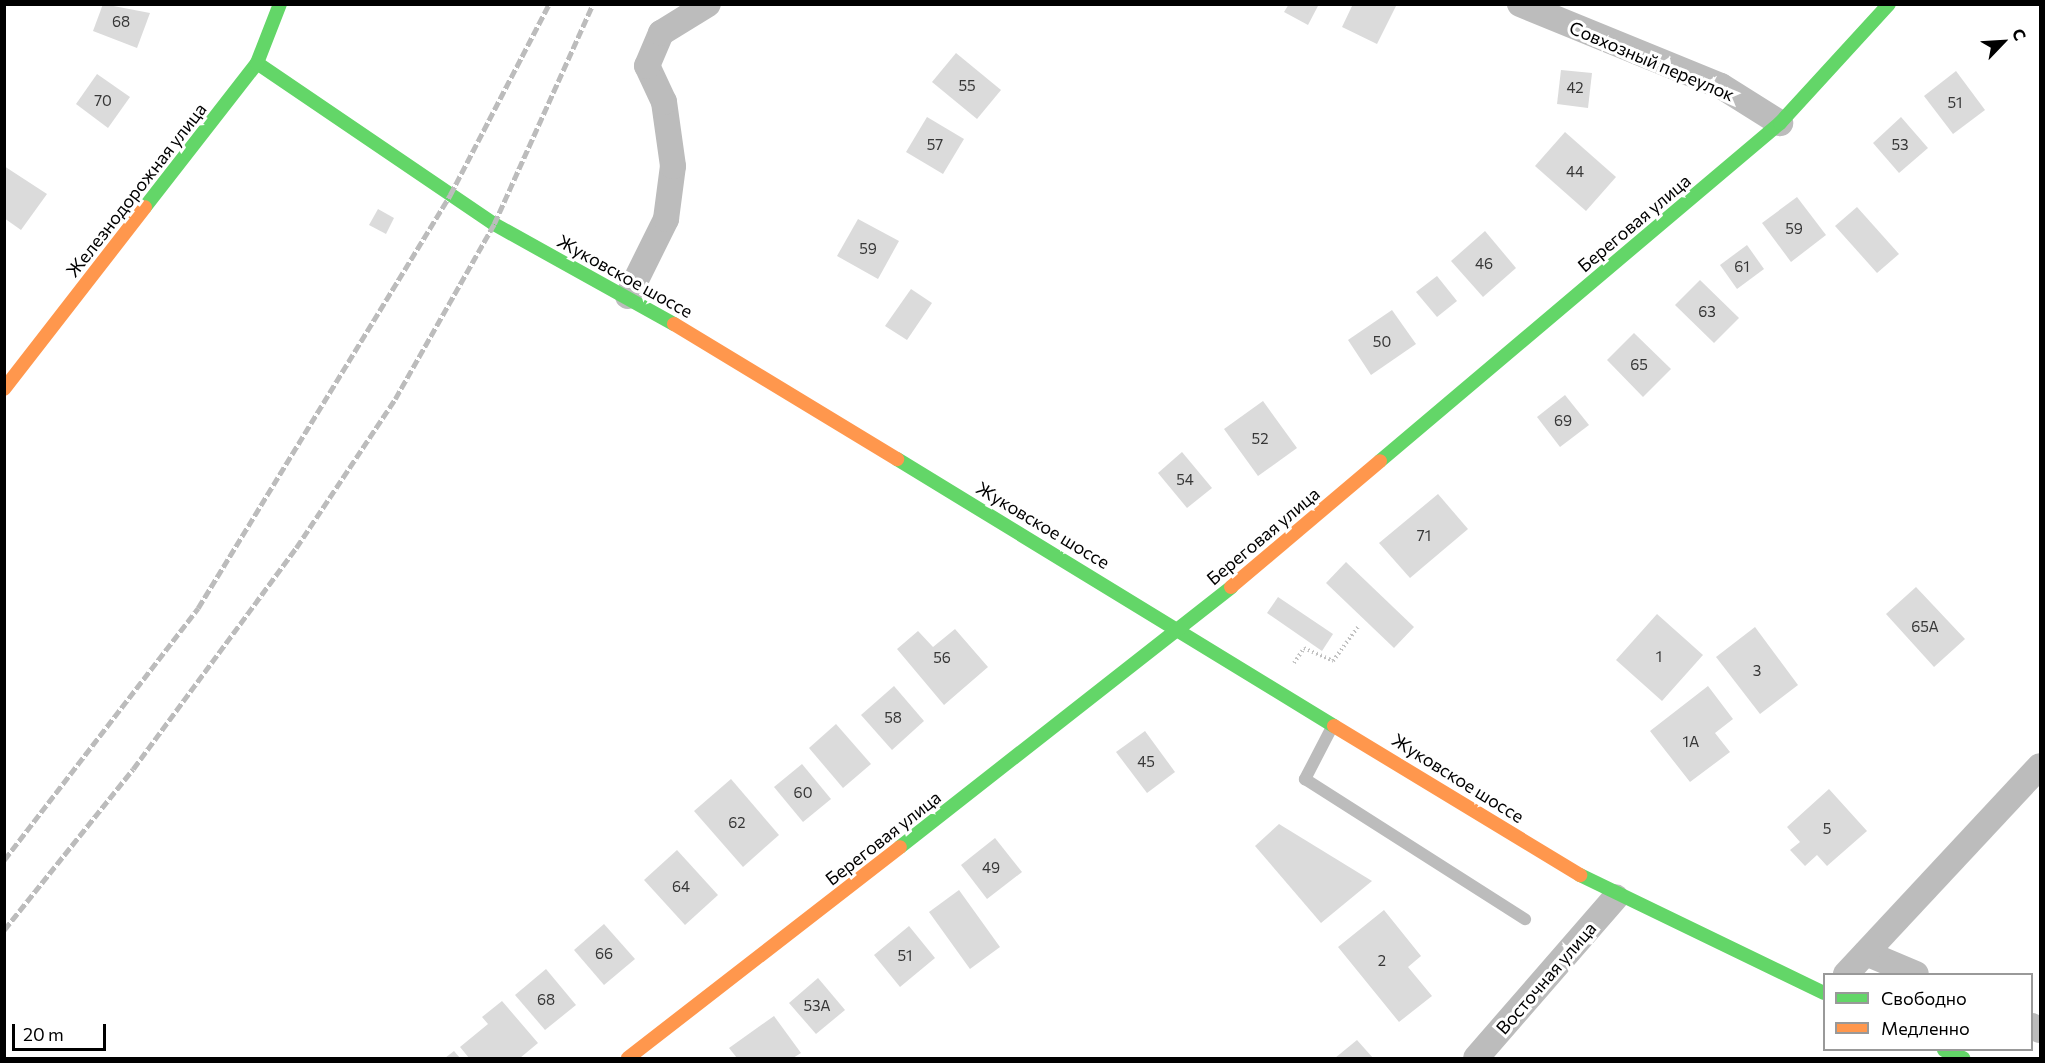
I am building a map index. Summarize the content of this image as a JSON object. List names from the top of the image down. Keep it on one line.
{"streets":{"main road":["Железнодорожная улица","Береговая улица","Жуковское шоссе"],"street":["Совхозный переулок","Восточная улица"]},"crossings":[["Совхозный переулок","Береговая улица"],["Железнодорожная улица","Жуковское шоссе"],["Береговая улица","Жуковское шоссе"],["Жуковское шоссе","Восточная улица"]],"house_numbers":["68","55","42","70","51","57","53","44","59","59","46","61","63","50","65","69","52","54","71","65А","1","56","3","58","1А","45","60","62","5","49","64","66","51","2","68","53А"],"legend":["Свободно","Медленно"],"scale_bar":"20 m","north":"top right"}
